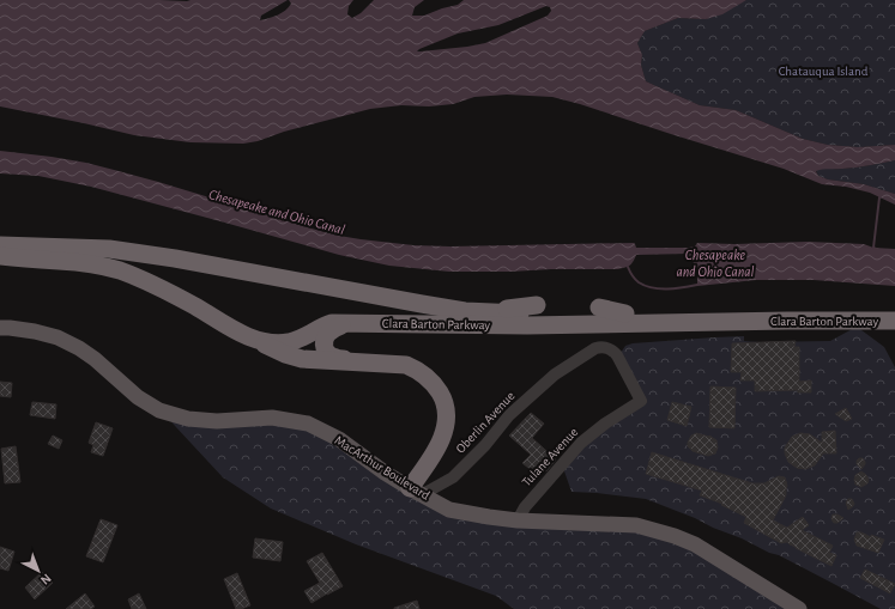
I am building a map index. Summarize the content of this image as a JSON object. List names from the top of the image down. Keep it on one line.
{"streets":{"highway":["Clara Barton Parkway"],"main road":["MacArthur Boulevard"],"street":["Oberlin Avenue","Tulane Avenue"]},"crossings":[["Oberlin Avenue","Tulane Avenue"],["Oberlin Avenue","MacArthur Boulevard"],["Tulane Avenue","MacArthur Boulevard"]],"water":["Chesapeake and Ohio Canal"],"parks":["Chatauqua Island"],"north":"bottom right"}
